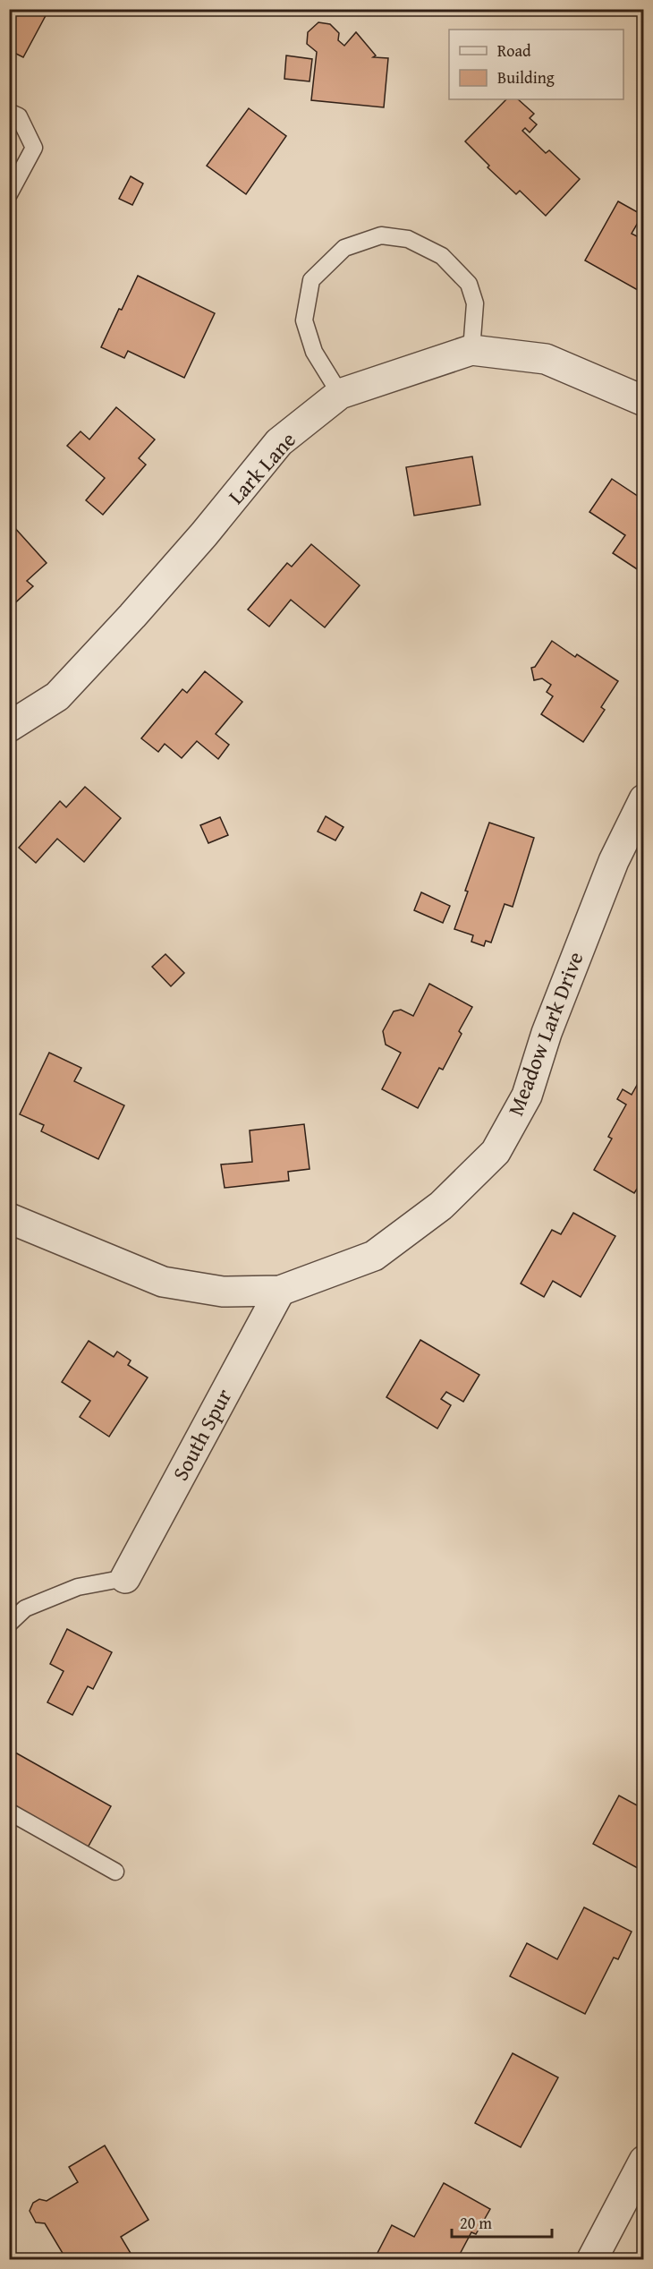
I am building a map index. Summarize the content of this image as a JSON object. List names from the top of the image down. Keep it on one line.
{"streets":{"street":["Lark Lane","Meadow Lark Drive","South Spur"]},"crossings":[["Meadow Lark Drive","South Spur"]],"legend":["Road","Building"],"scale_bar":"20 m"}
